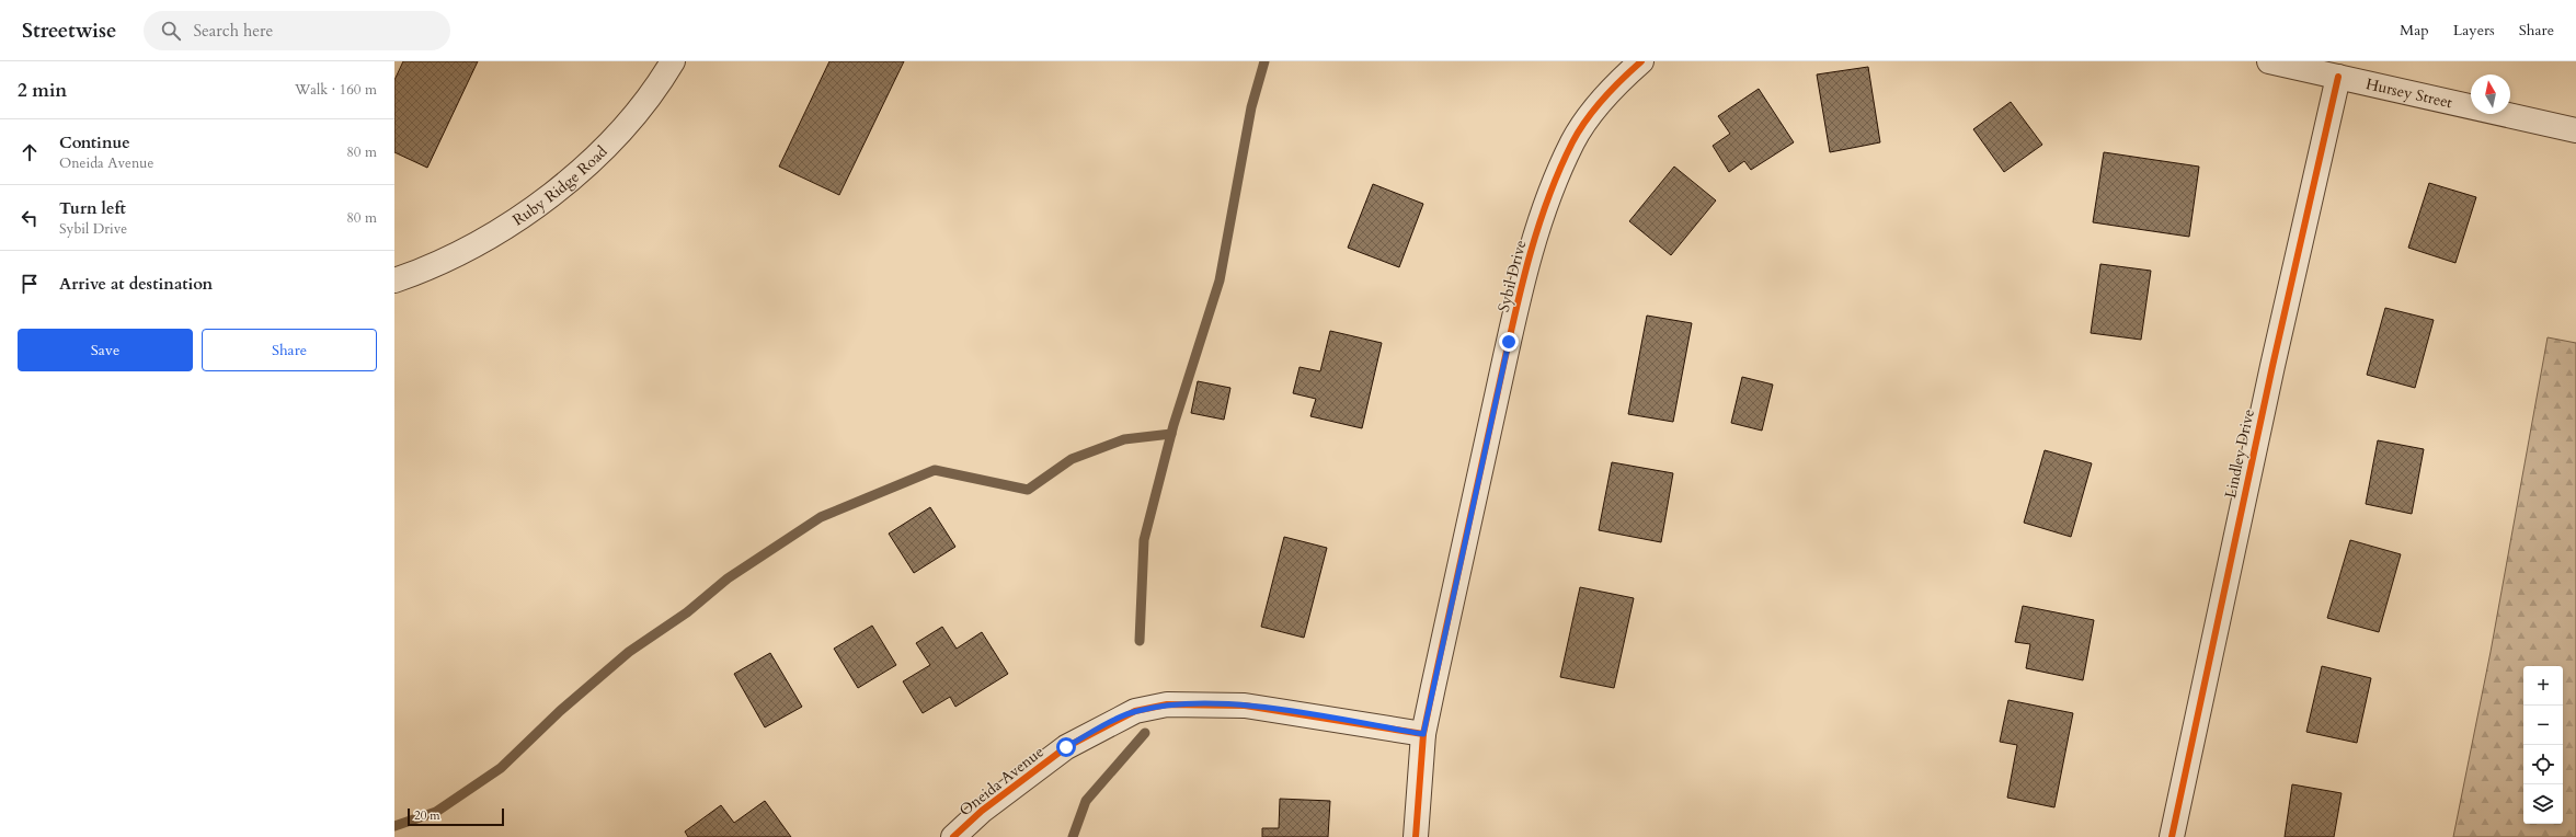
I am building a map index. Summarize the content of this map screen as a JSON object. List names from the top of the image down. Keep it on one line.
{"streets":{"street":["Hursey Street","Ruby Ridge Road","Sybil Drive","Lindley Drive","Oneida Avenue"]},"crossings":[["Hursey Street","Lindley Drive"],["Sybil Drive","Oneida Avenue"]],"scale_bar":"20 m","north":"top","page":{"header":"Streetwise","search":"Search here","nav":["Map","Layers","Share"],"heading":["2 min","Walk · 160 m"],"list":[["Continue","Oneida Avenue","80 m"],["Turn left","Sybil Drive","80 m"],"Arrive at destination"],"buttons":["Save","Share"],"map_buttons":["+","−"],"scale":"20 m"}}
